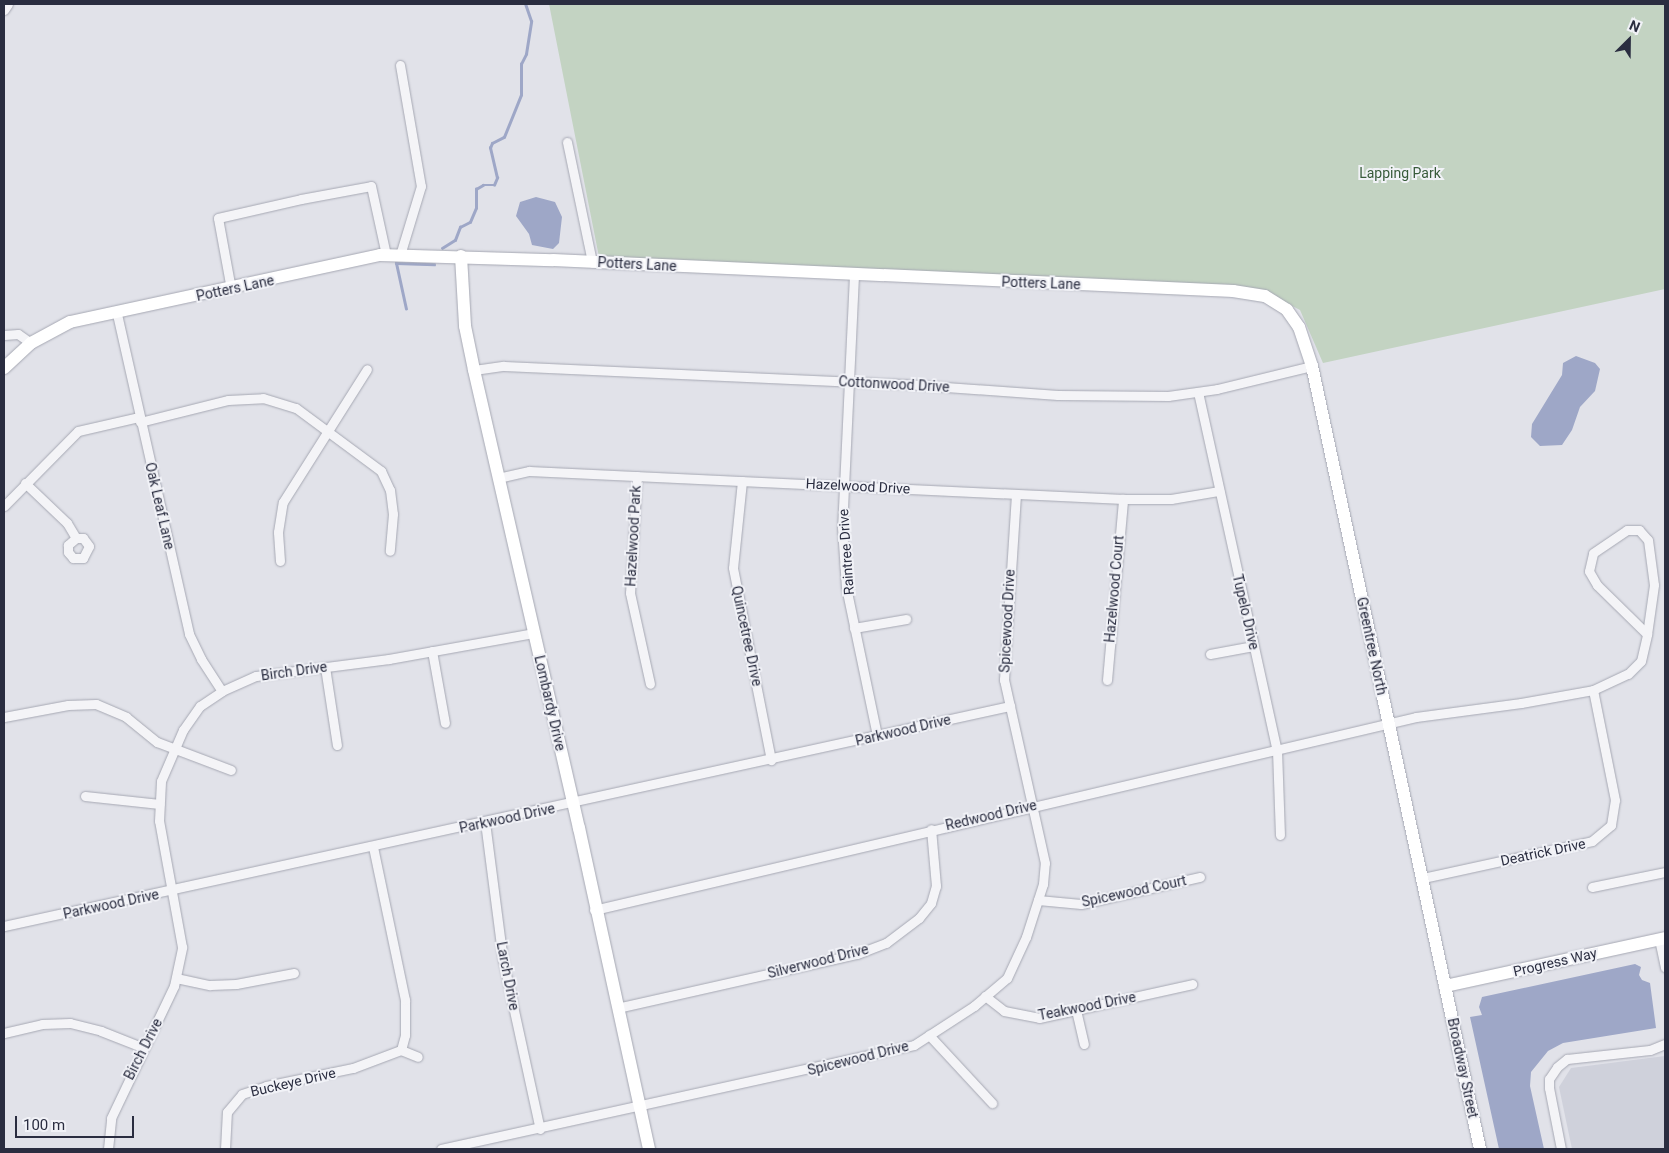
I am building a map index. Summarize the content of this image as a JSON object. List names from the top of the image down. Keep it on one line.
{"streets":{"main road":["Potters Lane","Greentree North","Lombardy Drive","Progress Way","Broadway Street"],"street":["Cottonwood Drive","Hazelwood Drive","Oak Leaf Lane","Hazelwood Park","Raintree Drive","Hazelwood Court","Tupelo Drive","Spicewood Drive","Quincetree Drive","Birch Drive","Parkwood Drive","Redwood Drive","Deatrick Drive","Spicewood Court","Silverwood Drive","Larch Drive","Teakwood Drive","Buckeye Drive"]},"crossings":[["Potters Lane","Oak Leaf Lane"],["Potters Lane","Raintree Drive"],["Potters Lane","Greentree North"],["Potters Lane","Lombardy Drive"],["Cottonwood Drive","Raintree Drive"],["Cottonwood Drive","Tupelo Drive"],["Cottonwood Drive","Greentree North"],["Cottonwood Drive","Lombardy Drive"],["Hazelwood Drive","Hazelwood Park"],["Hazelwood Drive","Raintree Drive"],["Hazelwood Drive","Hazelwood Court"],["Hazelwood Drive","Tupelo Drive"],["Hazelwood Drive","Spicewood Drive"],["Hazelwood Drive","Quincetree Drive"],["Hazelwood Drive","Lombardy Drive"],["Oak Leaf Lane","Birch Drive"],["Raintree Drive","Parkwood Drive"],["Tupelo Drive","Redwood Drive"],["Spicewood Drive","Lombardy Drive"],["Spicewood Drive","Parkwood Drive"],["Spicewood Drive","Redwood Drive"],["Spicewood Drive","Spicewood Court"],["Spicewood Drive","Larch Drive"],["Spicewood Drive","Teakwood Drive"],["Quincetree Drive","Parkwood Drive"],["Greentree North","Redwood Drive"],["Greentree North","Deatrick Drive"],["Greentree North","Progress Way"],["Greentree North","Broadway Street"],["Birch Drive","Lombardy Drive"],["Birch Drive","Parkwood Drive"],["Lombardy Drive","Parkwood Drive"],["Lombardy Drive","Redwood Drive"],["Lombardy Drive","Silverwood Drive"],["Parkwood Drive","Larch Drive"],["Redwood Drive","Deatrick Drive"],["Redwood Drive","Silverwood Drive"],["Progress Way","Broadway Street"]],"parks":["Lapping Park"],"scale_bar":"100 m","north":"top right"}
